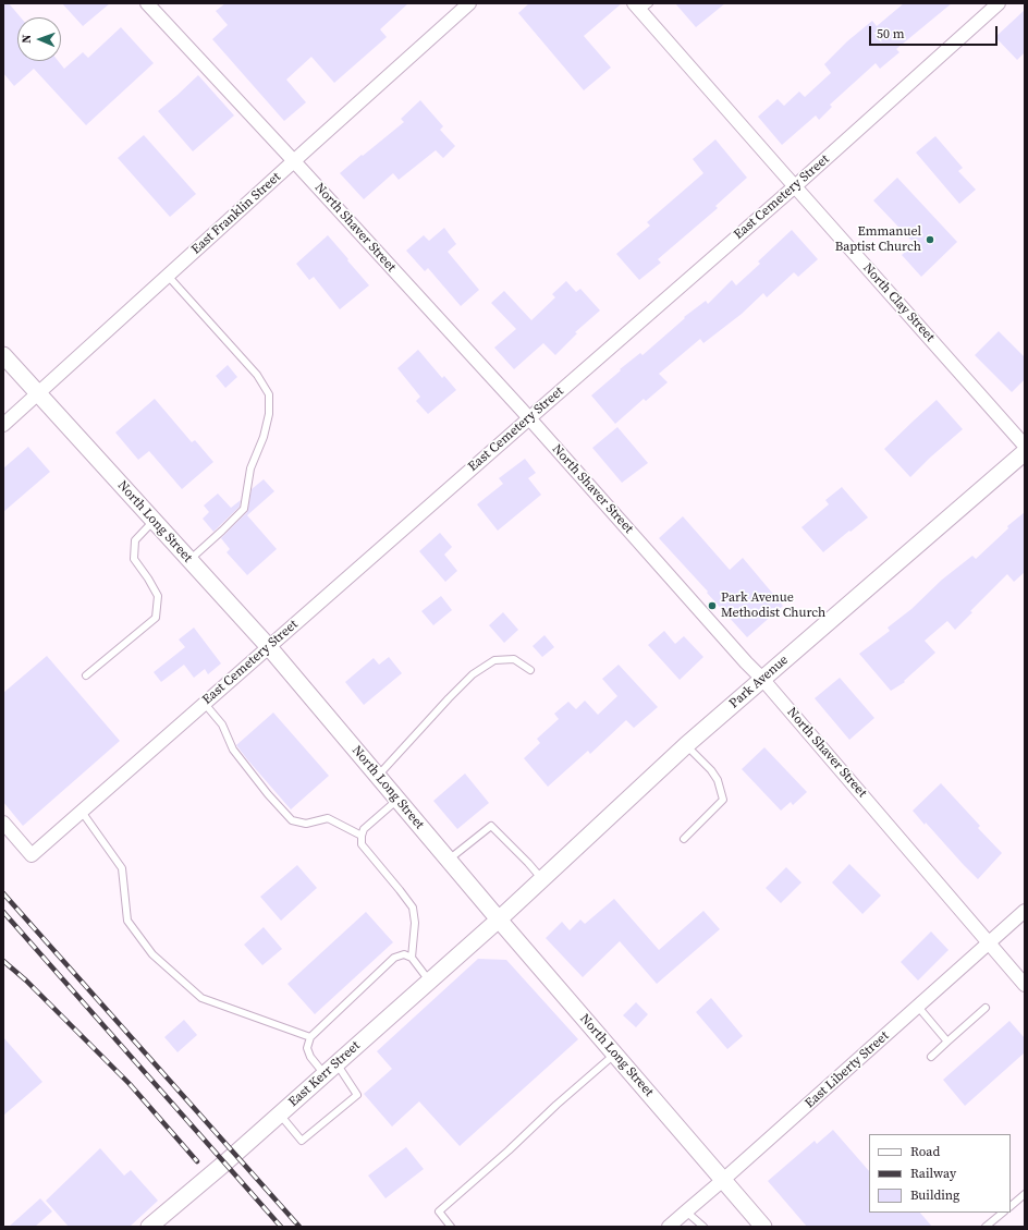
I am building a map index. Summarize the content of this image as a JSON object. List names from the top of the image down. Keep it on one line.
{"streets":{"street":["East Cemetery Street","East Franklin Street","North Shaver Street","North Clay Street","North Long Street","Park Avenue","East Liberty Street","East Kerr Street"]},"crossings":[["East Cemetery Street","North Shaver Street"],["East Cemetery Street","North Clay Street"],["East Cemetery Street","North Long Street"],["East Franklin Street","North Shaver Street"],["East Franklin Street","North Long Street"],["North Shaver Street","Park Avenue"],["North Shaver Street","East Liberty Street"],["North Long Street","Park Avenue"],["North Long Street","East Liberty Street"],["North Long Street","East Kerr Street"],["Park Avenue","East Kerr Street"]],"places":["Emmanuel Baptist Church","Park Avenue Methodist Church"],"legend":["Road","Railway","Building"],"scale_bar":"50 m","north":"left"}
